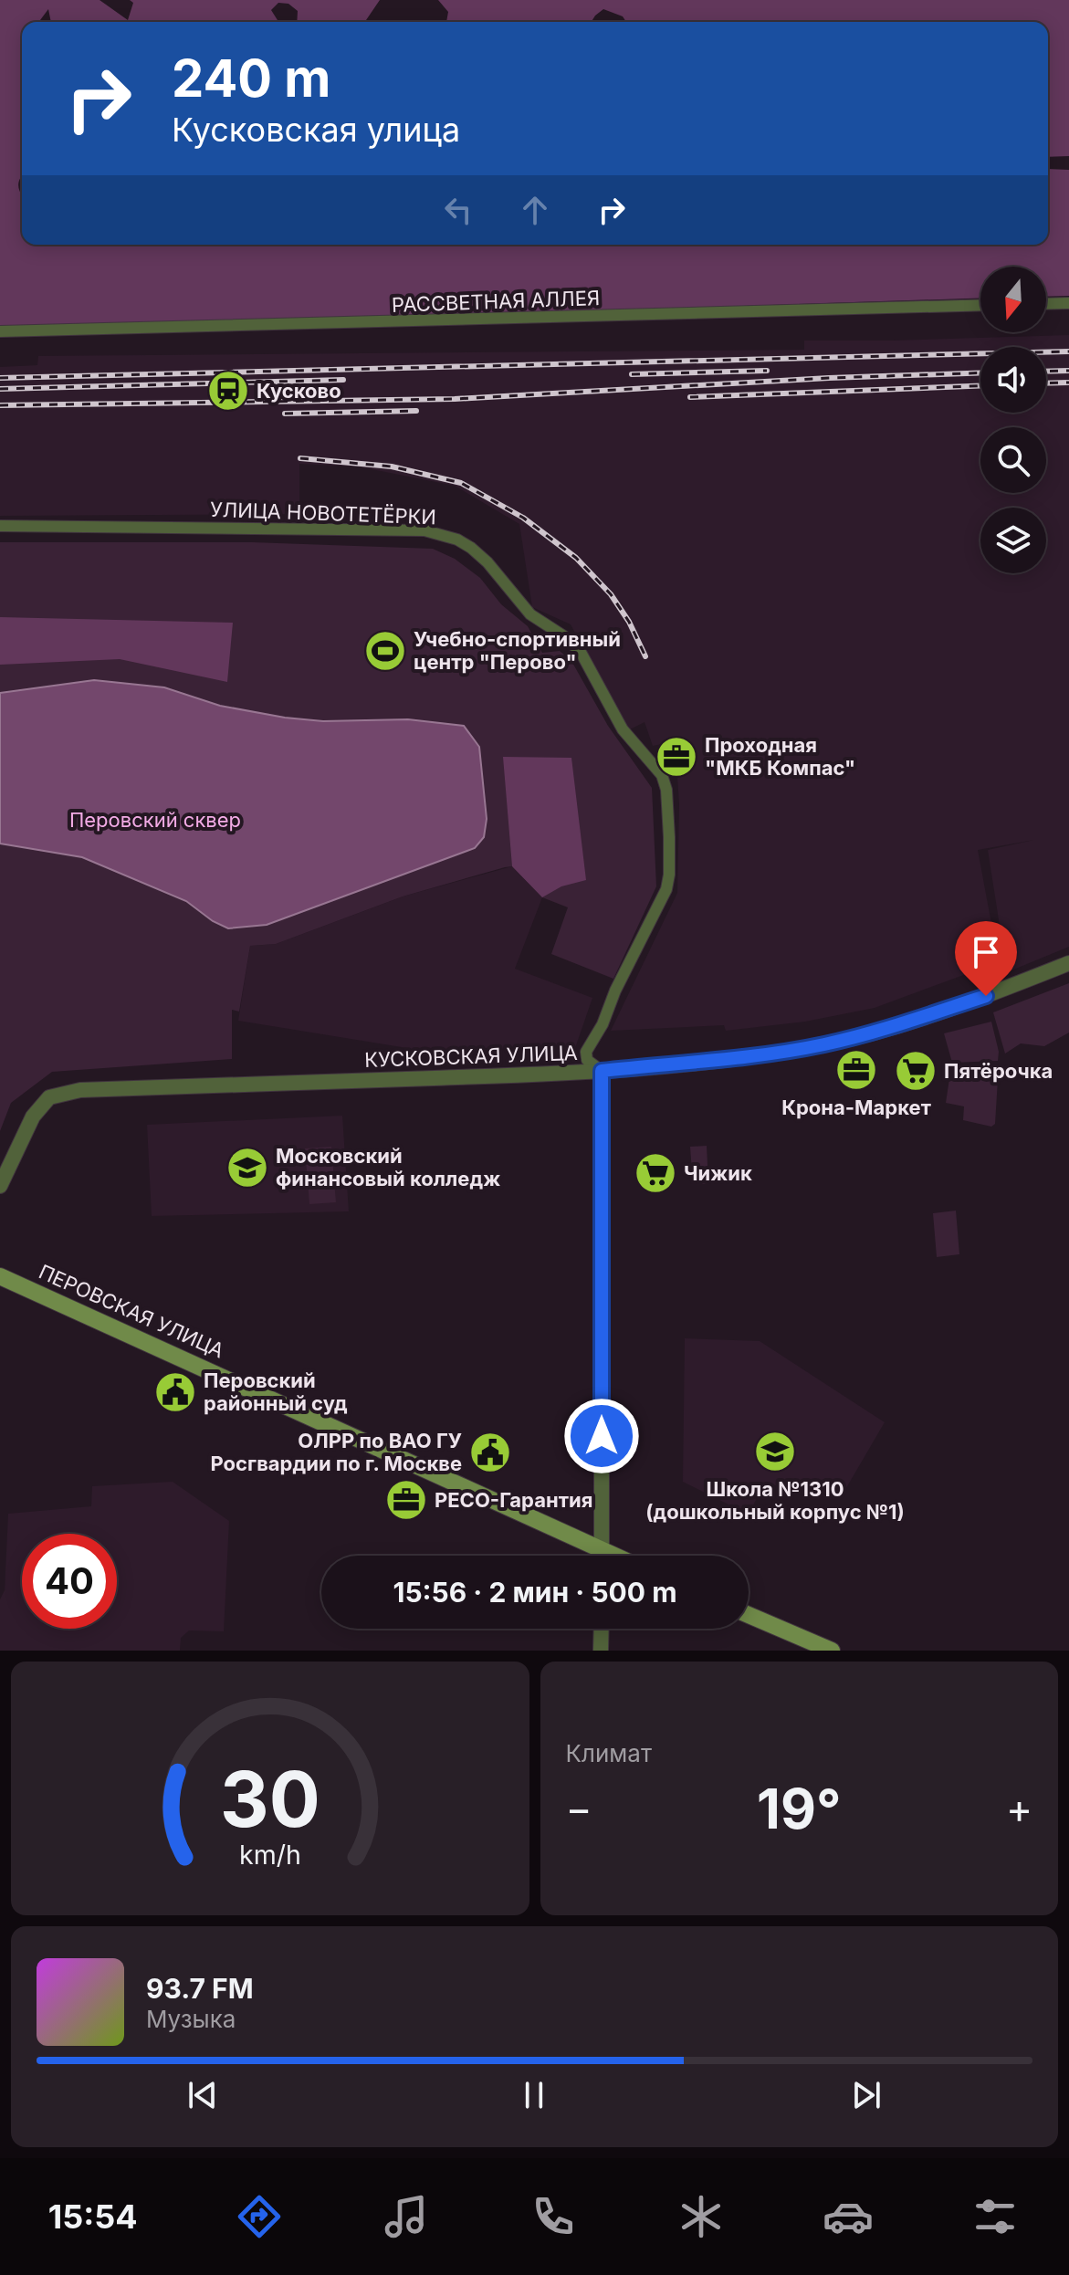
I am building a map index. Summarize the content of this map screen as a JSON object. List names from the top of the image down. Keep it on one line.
{"streets":{"main road":["ПЕРОВСКАЯ УЛИЦА"],"street":["РАССВЕТНАЯ АЛЛЕЯ","УЛИЦА НОВОТЕТЁРКИ","КУСКОВСКАЯ УЛИЦА"]},"crossings":[["УЛИЦА НОВОТЕТЁРКИ","КУСКОВСКАЯ УЛИЦА"]],"parks":["Перовский сквер"],"places":{"station":["Кусково"],"sports":["Учебно-спортивный центр \"Перово\""],"office":["Проходная \"МКБ Компас\"","Крона-Маркет","РЕСО-Гарантия"],"supermarket":["Пятёрочка","Чижик"],"school or university":["Московский финансовый колледж","Школа №1310 (дошкольный корпус №1)"],"public building":["Перовский районный суд","ОЛРР по ВАО ГУ Росгвардии по г. Москве"]},"north":"bottom","page":{"turn":["240 m","Кусковская улица"],"limit":"40","trip":"15:56 · 2 мин · 500 m","tile":"Климат","heat":["−","19°","+"],"song":["93.7 FM","Музыка"],"tabs":"15:54","gauge":["30","km/h"]}}
